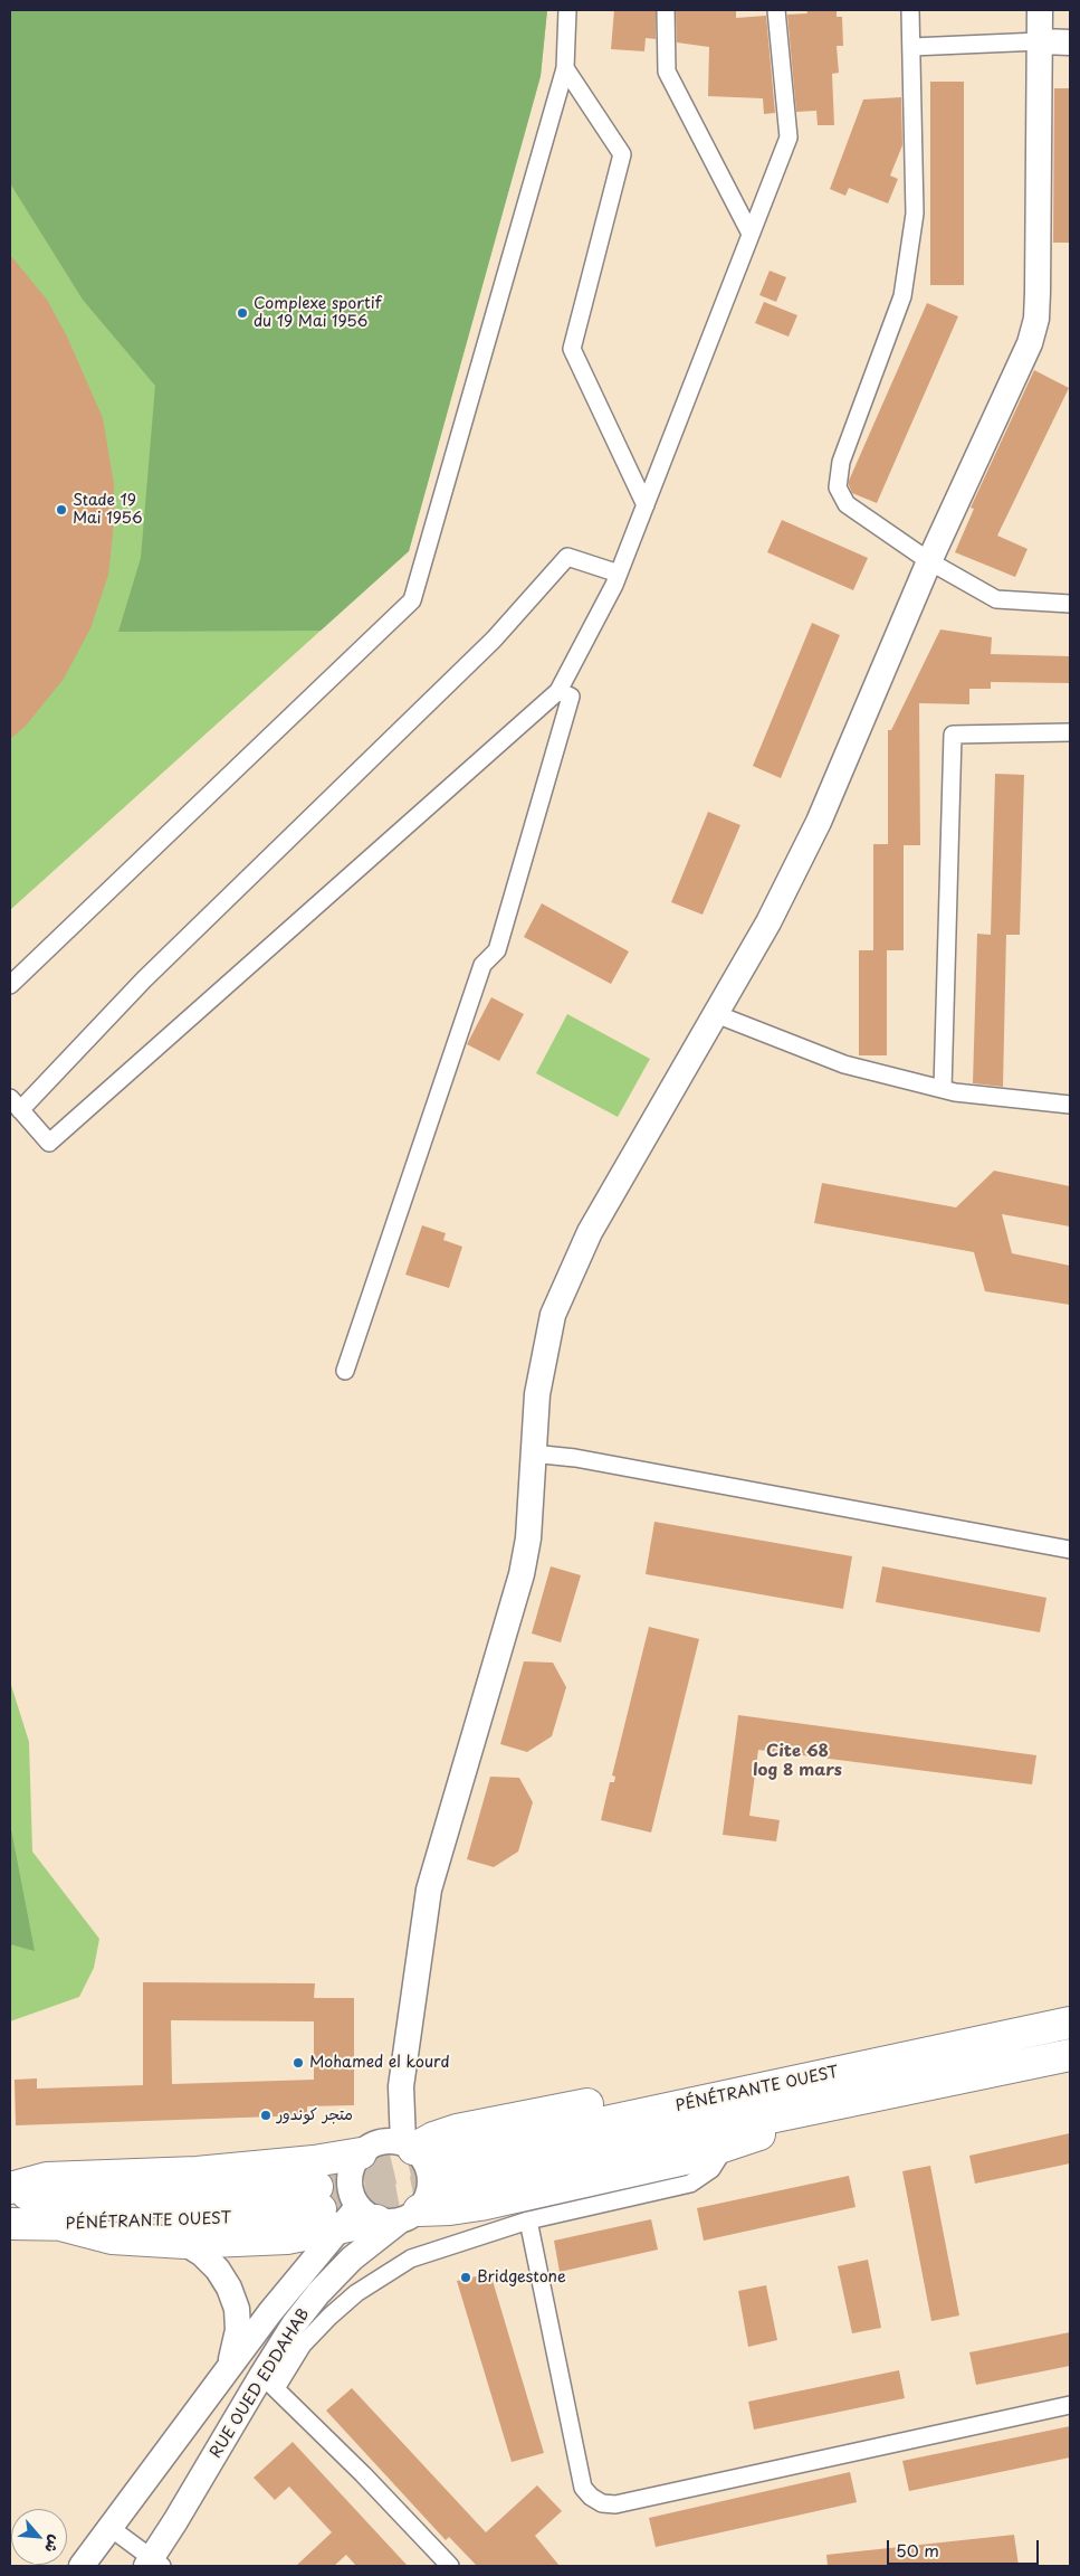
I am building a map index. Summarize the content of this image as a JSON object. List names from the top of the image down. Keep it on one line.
{"streets":{"highway":["PÉNÉTRANTE OUEST"],"main road":["RUE OUED EDDAHAB"]},"crossings":[["PÉNÉTRANTE OUEST","RUE OUED EDDAHAB"]],"districts":["Cite 68 log 8 mars"],"places":["Complexe sportif du 19 Mai 1956","Stade 19 Mai 1956","Mohamed el kourd","متجر كوندور","Bridgestone"],"scale_bar":"50 m","north":"bottom right"}
